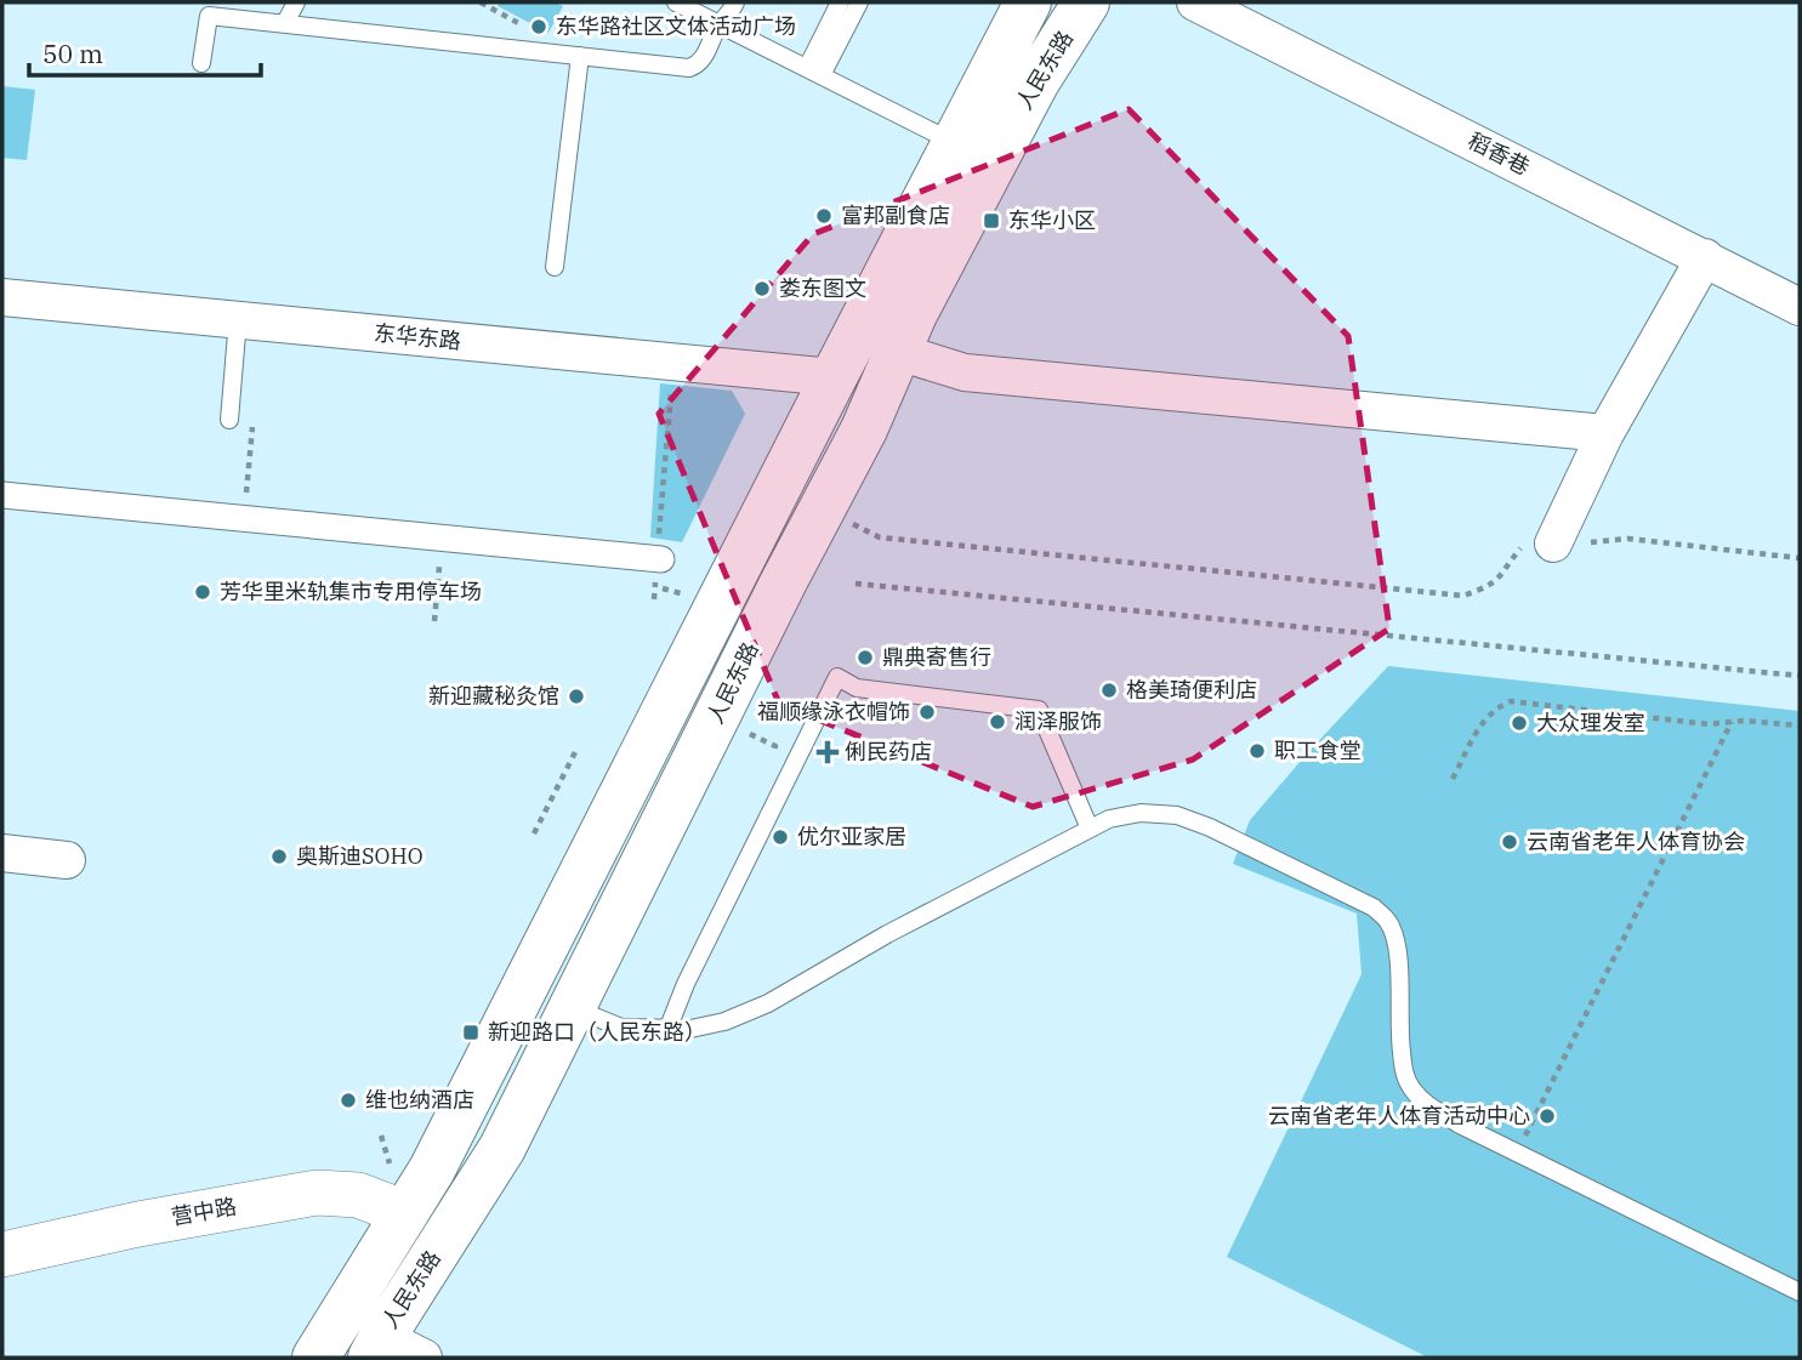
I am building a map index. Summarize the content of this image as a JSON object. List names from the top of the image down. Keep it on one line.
{"streets":{"main road":["人民东路"],"street":["稻香巷","东华东路","营中路"]},"places":{"other":["东华路社区文体活动广场","富邦副食店","娄东图文","芳华里米轨集市专用停车场","鼎典寄售行","格美琦便利店","新迎藏秘灸馆","福顺缘泳衣帽饰","润泽服饰","大众理发室","职工食堂","优尔亚家居","云南省老年人体育协会","奥斯迪SOHO","维也纳酒店","云南省老年人体育活动中心"],"transit":["东华小区","新迎路口（人民东路）"],"health":["俐民药店"]},"scale_bar":"50 m"}
